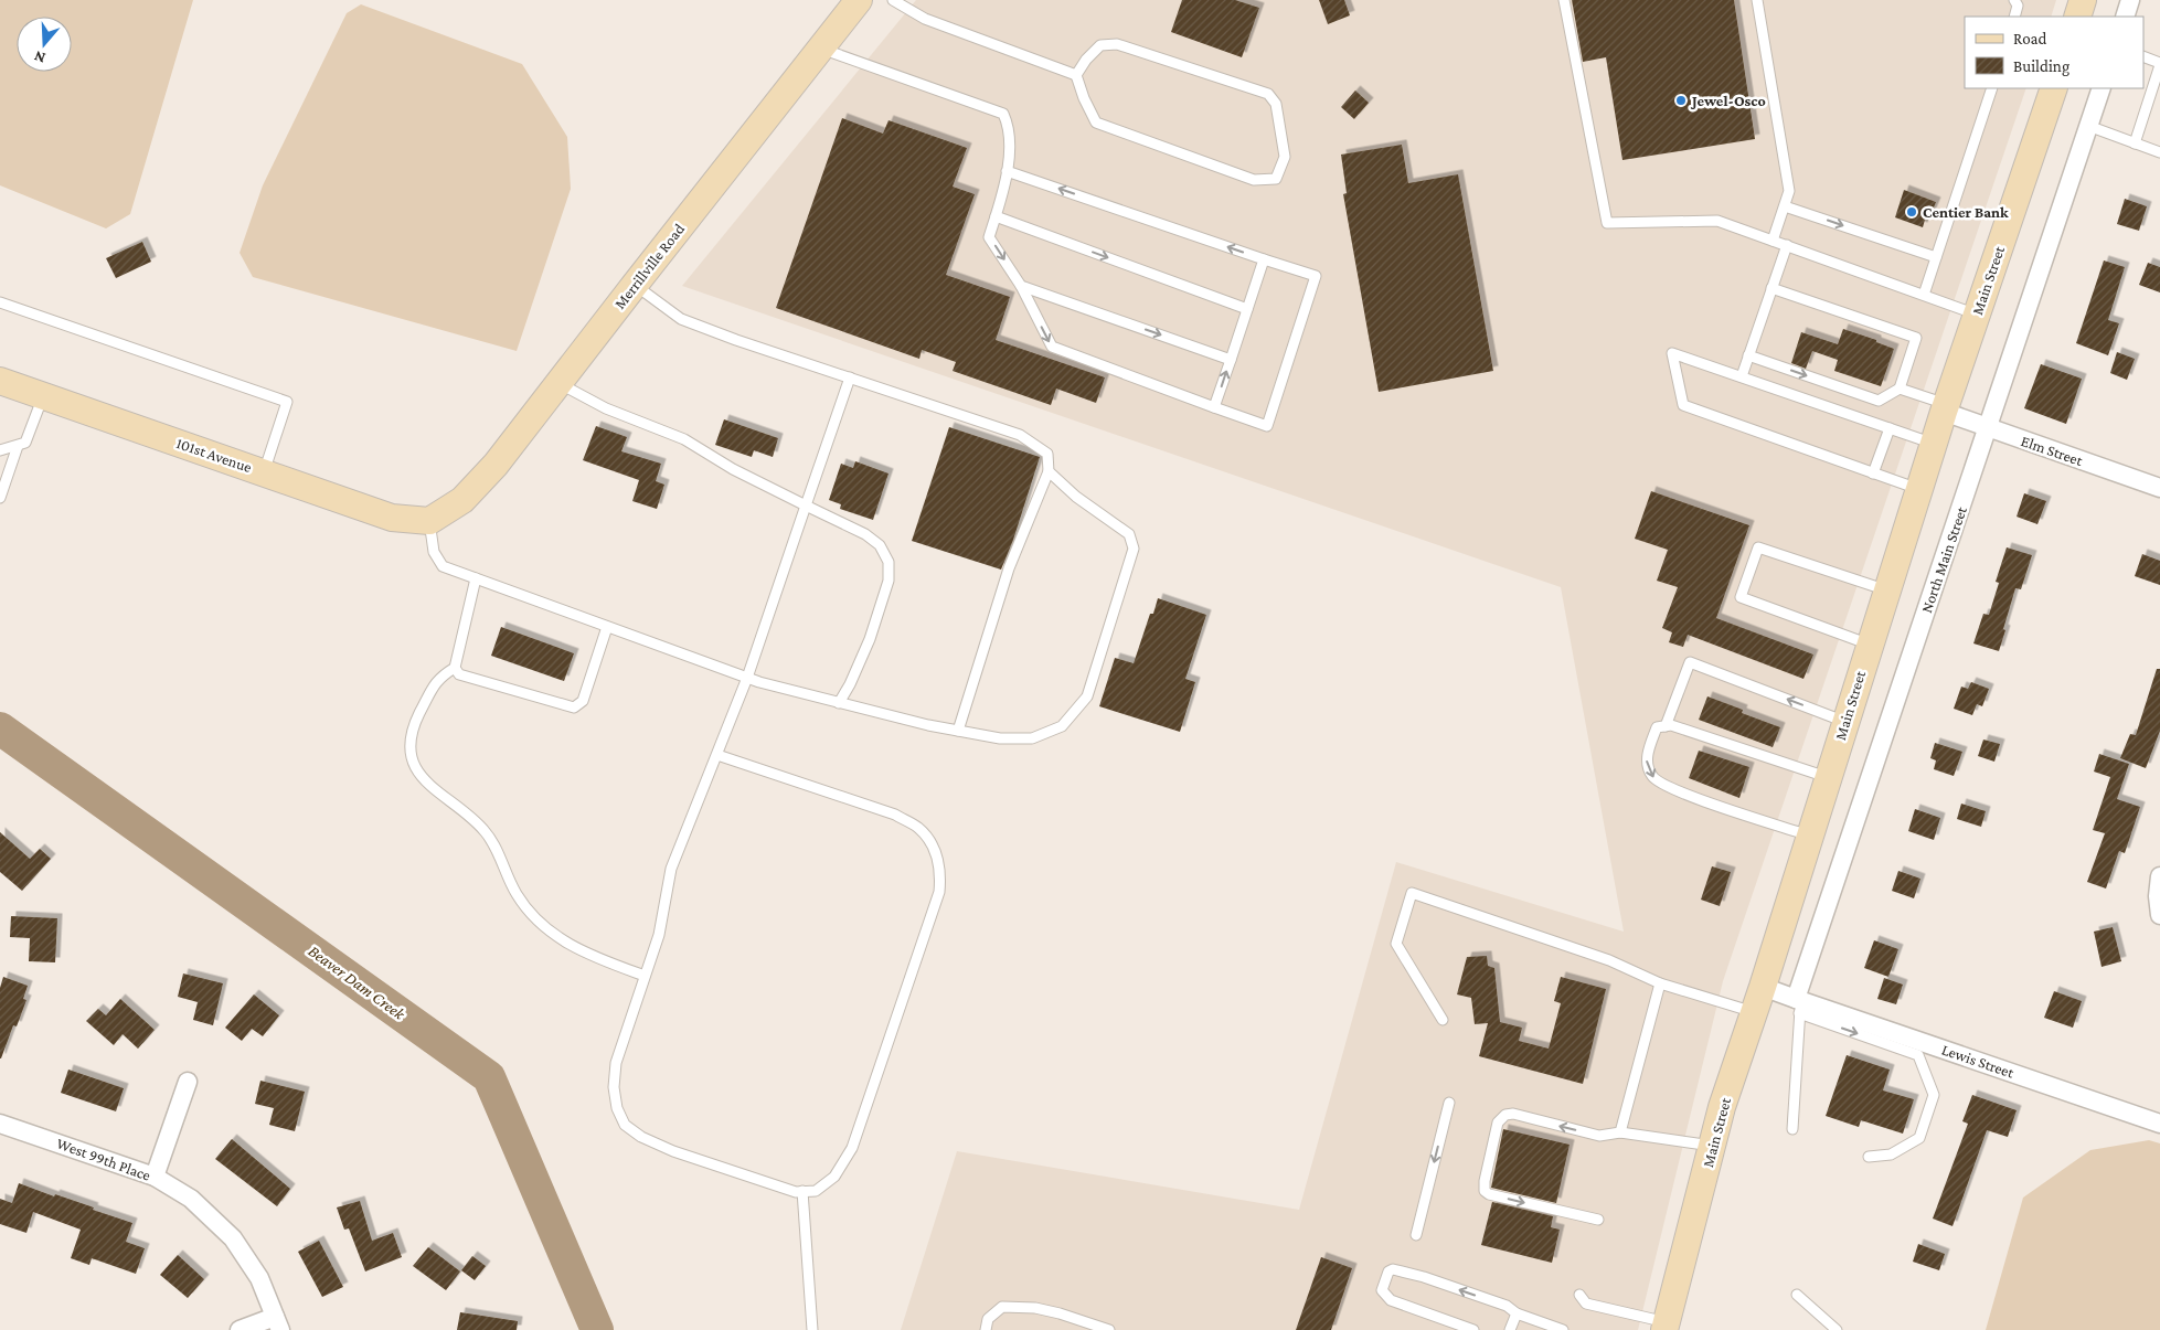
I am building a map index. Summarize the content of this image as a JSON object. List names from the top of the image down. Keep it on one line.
{"streets":{"main road":["Merrillville Road","Main Street","101st Avenue"],"street":["Elm Street","North Main Street","Lewis Street","West 99th Place"]},"crossings":[["Merrillville Road","101st Avenue"],["Main Street","Elm Street"],["Elm Street","North Main Street"],["North Main Street","Lewis Street"]],"water":["Beaver Dam Creek"],"places":["Jewel-Osco","Centier Bank"],"legend":["Road","Building"],"north":"bottom"}
